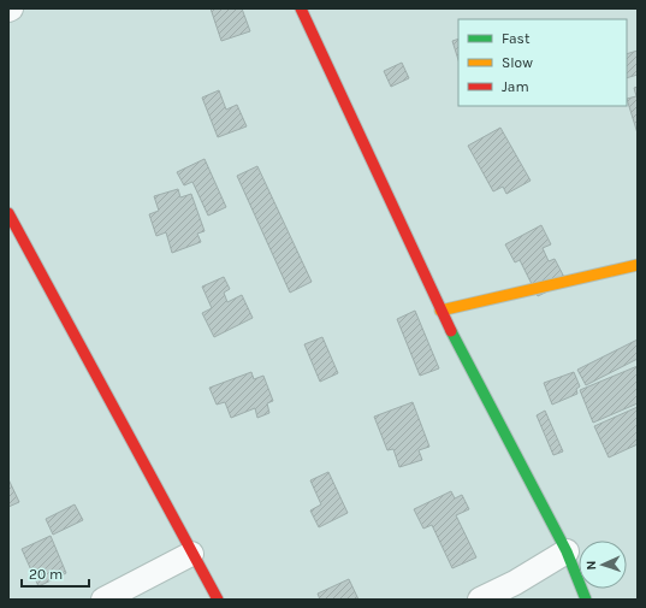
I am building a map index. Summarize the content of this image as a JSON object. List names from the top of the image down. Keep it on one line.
{"legend":["Fast","Slow","Jam"],"scale_bar":"20 m","north":"left"}
